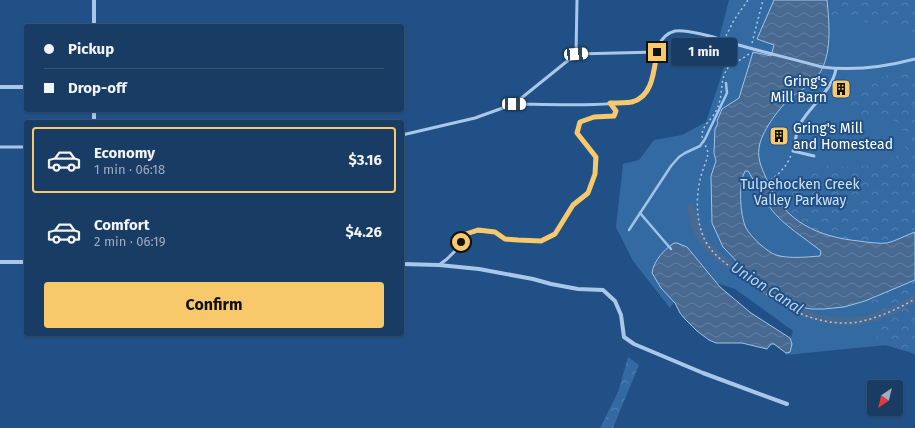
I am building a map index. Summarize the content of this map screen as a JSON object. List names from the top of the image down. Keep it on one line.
{"water":["Union Canal"],"parks":["Tulpehocken Creek Valley Parkway"],"places":{"building":["Gring's Mill Barn","Gring's Mill and Homestead"]},"north":"bottom left","page":{"banner":["Pickup","Drop-off"],"bubble":"1 min","list":[{"name":"Economy","note":"1 min · 06:18","value":"$3.16"},{"name":"Comfort","note":"2 min · 06:19","value":"$4.26"}],"buttons":"Confirm"}}
